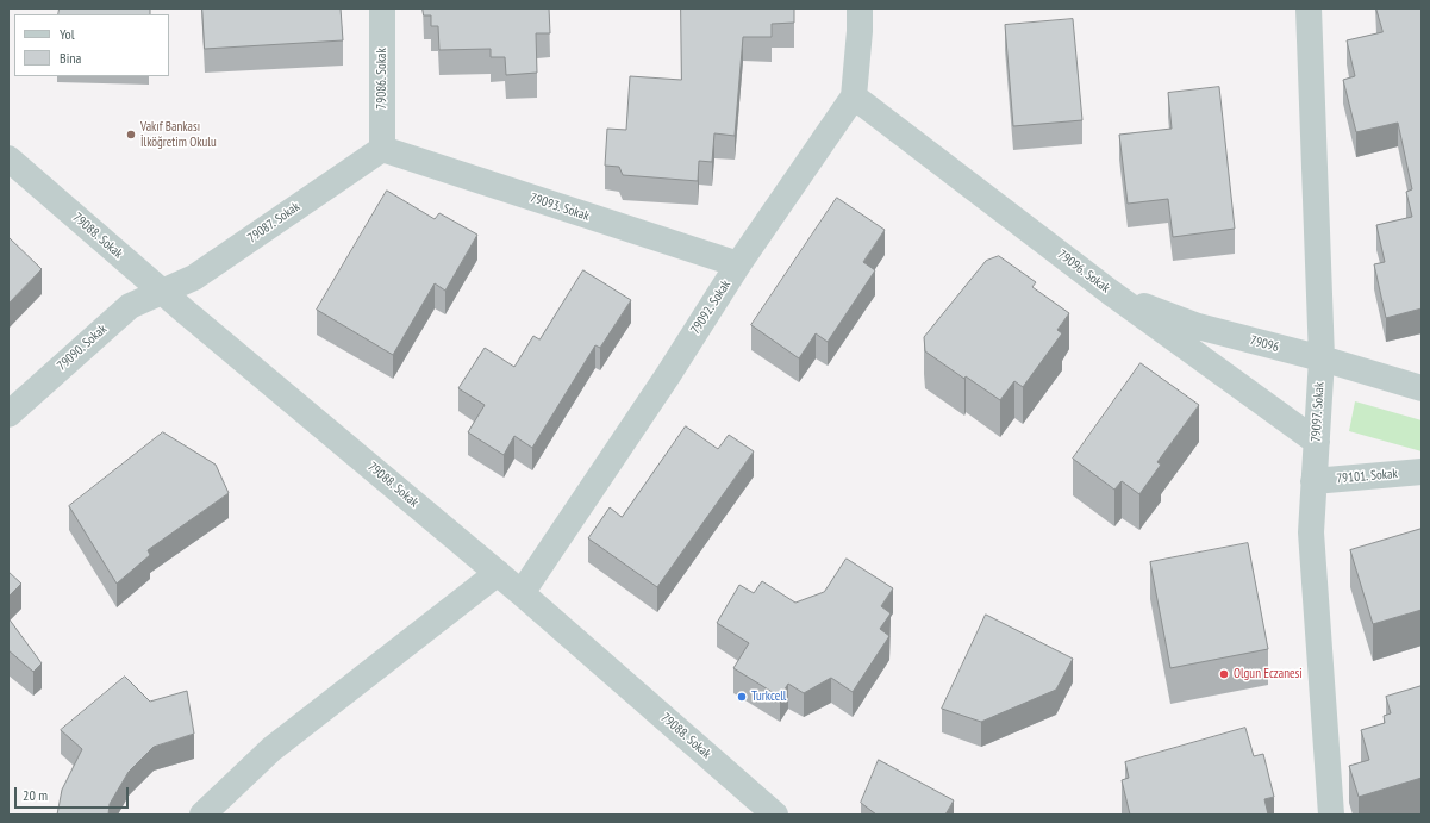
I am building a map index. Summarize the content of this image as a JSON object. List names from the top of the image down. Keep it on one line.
{"streets":{"street":["79086. Sokak","79093. Sokak","79087. Sokak","79088. Sokak","79096. Sokak","79092. Sokak","79096","79090. Sokak","79097. Sokak","79101. Sokak"]},"crossings":[["79086. Sokak","79093. Sokak"],["79086. Sokak","79087. Sokak"],["79093. Sokak","79087. Sokak"],["79093. Sokak","79092. Sokak"],["79087. Sokak","79088. Sokak"],["79087. Sokak","79090. Sokak"],["79088. Sokak","79092. Sokak"],["79088. Sokak","79090. Sokak"],["79096. Sokak","79092. Sokak"],["79096. Sokak","79096"],["79096. Sokak","79097. Sokak"],["79096","79097. Sokak"],["79097. Sokak","79101. Sokak"]],"places":["Vakıf Bankası İlköğretim Okulu","Olgun Eczanesi","Turkcell"],"legend":["Yol","Bina"],"scale_bar":"20 m"}
